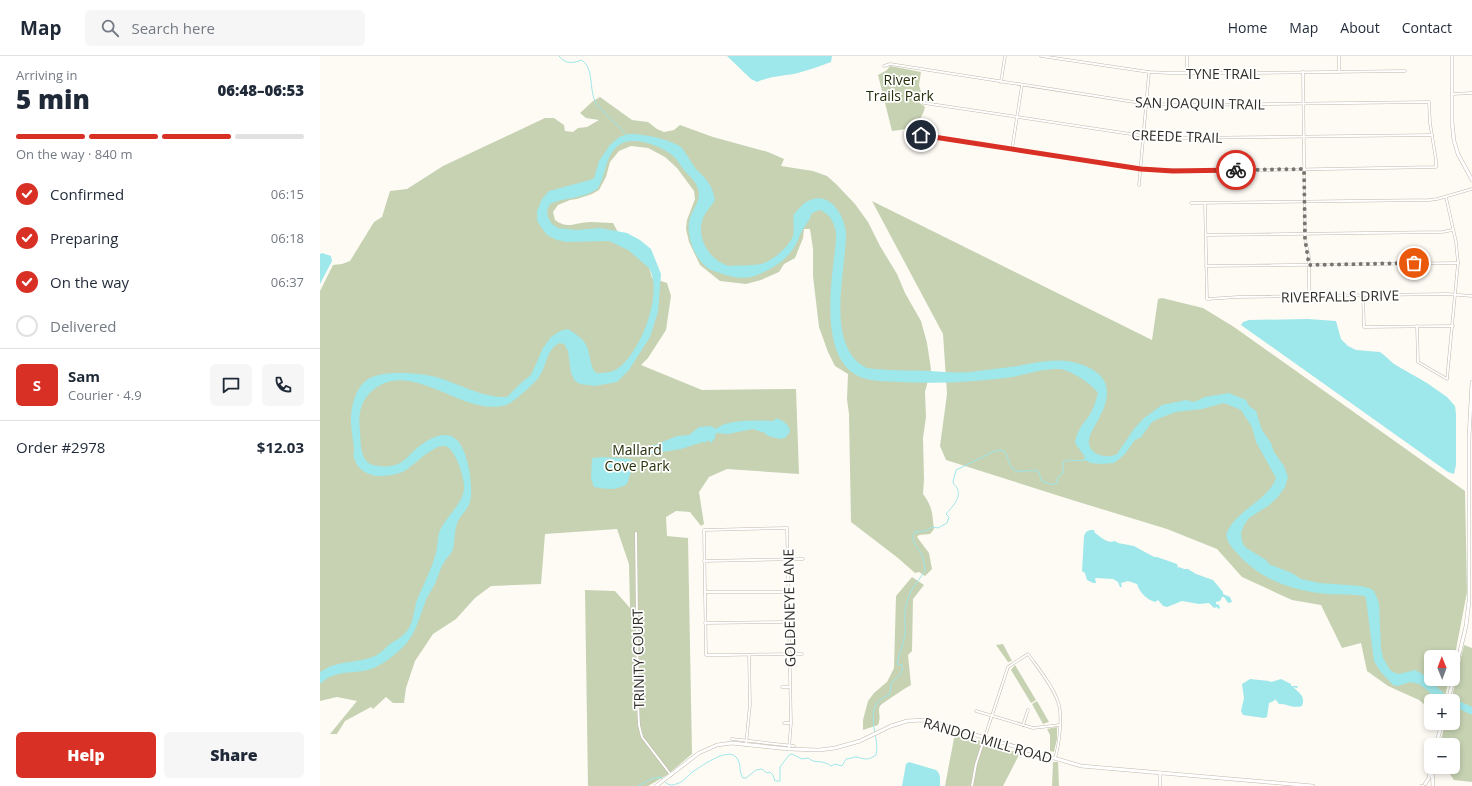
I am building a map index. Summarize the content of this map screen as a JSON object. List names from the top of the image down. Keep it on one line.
{"streets":{"main road":["RANDOL MILL ROAD"],"street":["TYNE TRAIL","SAN JOAQUIN TRAIL","CREEDE TRAIL","RIVERFALLS DRIVE","GOLDENEYE LANE","TRINITY COURT"]},"crossings":[["SAN JOAQUIN TRAIL","CREEDE TRAIL"],["GOLDENEYE LANE","RANDOL MILL ROAD"],["TRINITY COURT","RANDOL MILL ROAD"]],"parks":["River Trails Park","Mallard Cove Park"],"north":"top","page":{"header":"Map","search":"Search here","nav":["Home","Map","About","Contact"],"heading":["5 min","Arriving in","06:48–06:53"],"panel":["Sam","Courier · 4.9","Order #2978","$12.03"],"bar":"On the way · 840 m","list":[["Confirmed","06:15"],["Preparing","06:18"],["On the way","06:37"],"Delivered"],"round":"S","map_buttons":["+","−"],"buttons":["Help","Share"]}}
